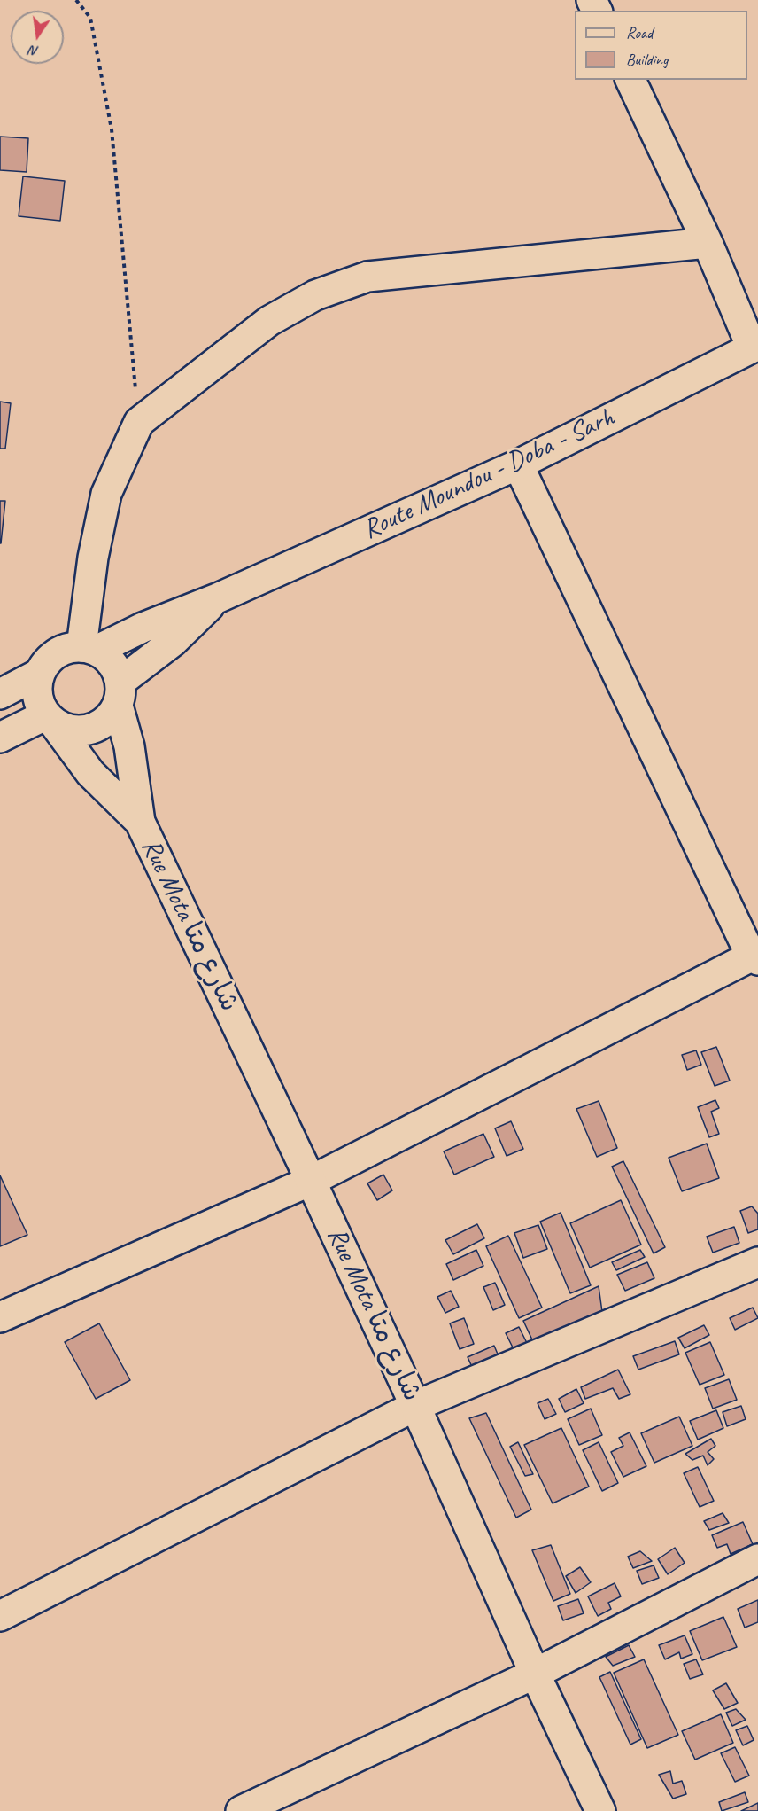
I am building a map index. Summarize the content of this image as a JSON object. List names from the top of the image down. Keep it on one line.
{"streets":{"main road":["Route Moundou - Doba - Sarh","Rue Mota شارع متا"]},"legend":["Road","Building"],"north":"bottom"}
